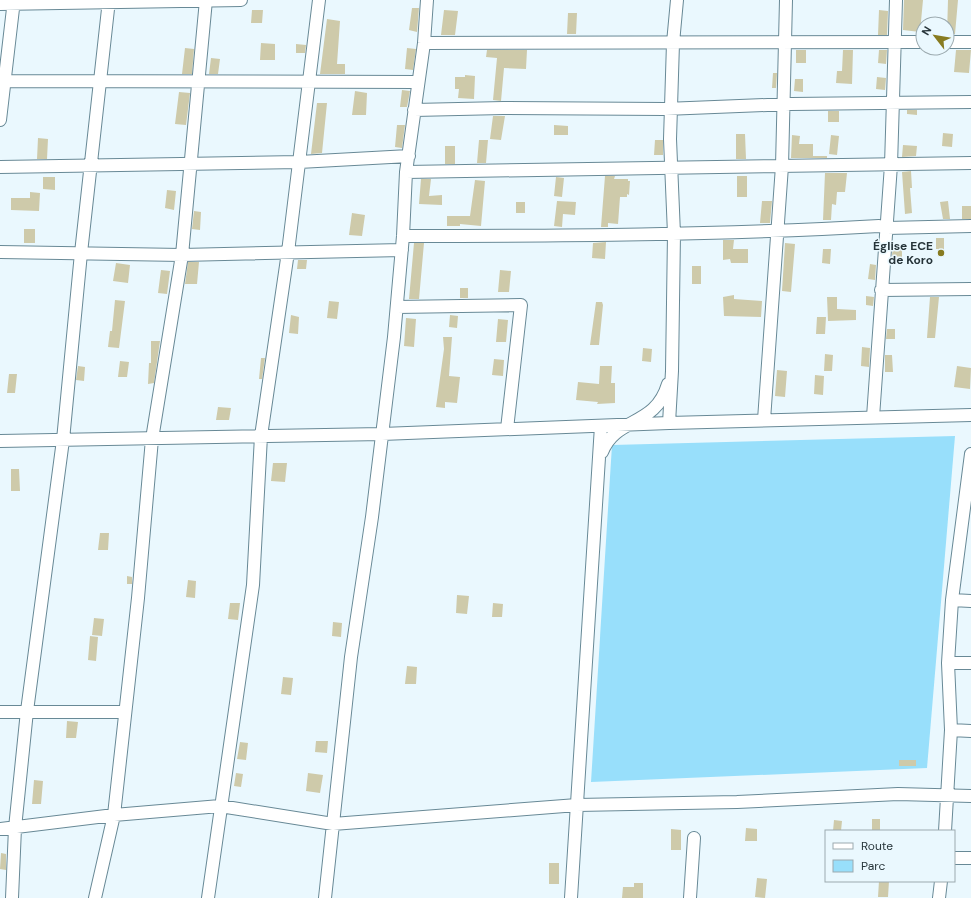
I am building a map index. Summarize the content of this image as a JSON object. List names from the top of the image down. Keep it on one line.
{"places":["Église ECE de Koro"],"legend":["Route","Parc"],"north":"top left"}
